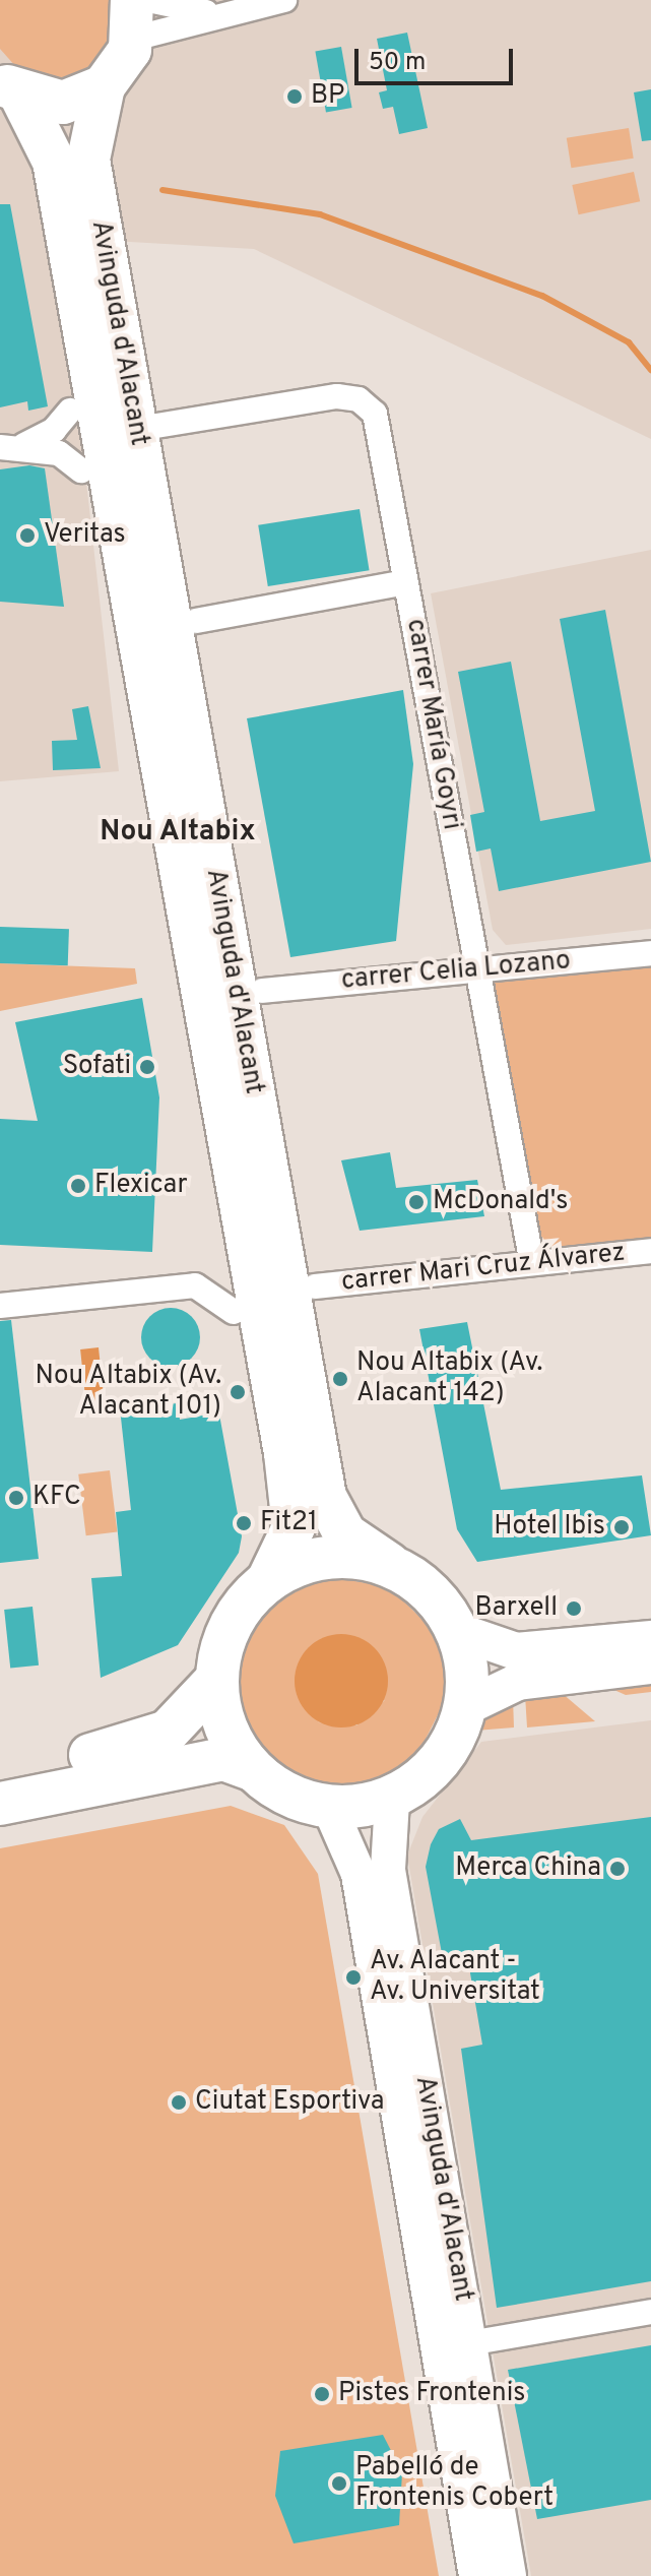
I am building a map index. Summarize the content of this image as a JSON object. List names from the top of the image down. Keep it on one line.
{"streets":{"highway":["Avinguda d'Alacant"],"street":["carrer María Goyri","carrer Celia Lozano","carrer Mari Cruz Álvarez"]},"crossings":[["carrer María Goyri","carrer Celia Lozano"],["carrer María Goyri","carrer Mari Cruz Álvarez"]],"districts":["Nou Altabix"],"places":["BP","Veritas","Sofati","Flexicar","McDonald's","Nou Altabix (Av. Alacant 142)","Nou Altabix (Av. Alacant 101)","KFC","Fit21","Hotel Ibis","Barxell","Merca China","Av. Alacant - Av. Universitat","Ciutat Esportiva","Pistes Frontenis","Pabelló de Frontenis Cobert"],"scale_bar":"50 m"}
